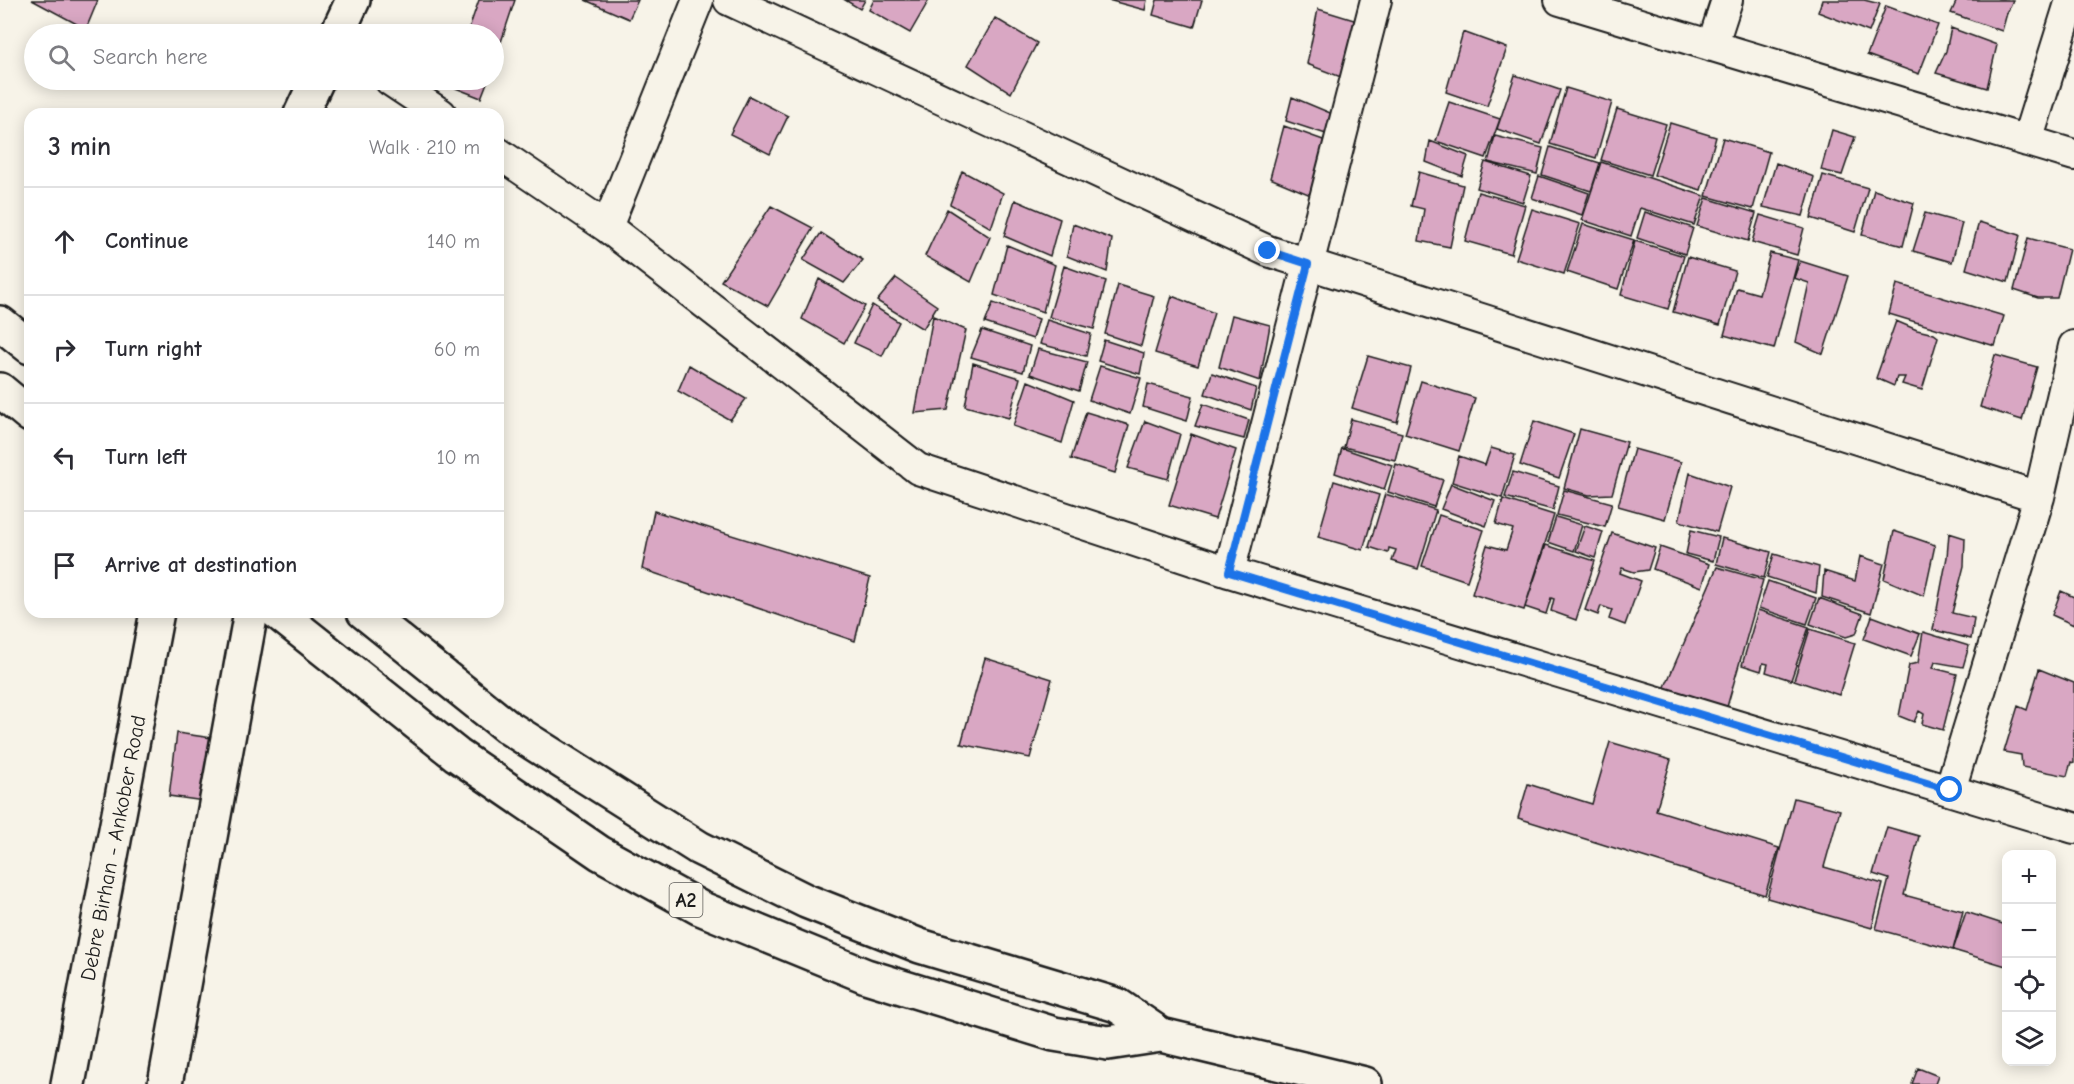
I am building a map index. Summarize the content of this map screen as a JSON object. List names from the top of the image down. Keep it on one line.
{"streets":{"main road":["Debre Birhan - Ankober Road","A2"]},"page":{"search":"Search here","heading":["3 min","Walk · 210 m"],"list":[["Continue","140 m"],["Turn right","60 m"],["Turn left","10 m"],"Arrive at destination"],"map_buttons":["+","−"]}}
